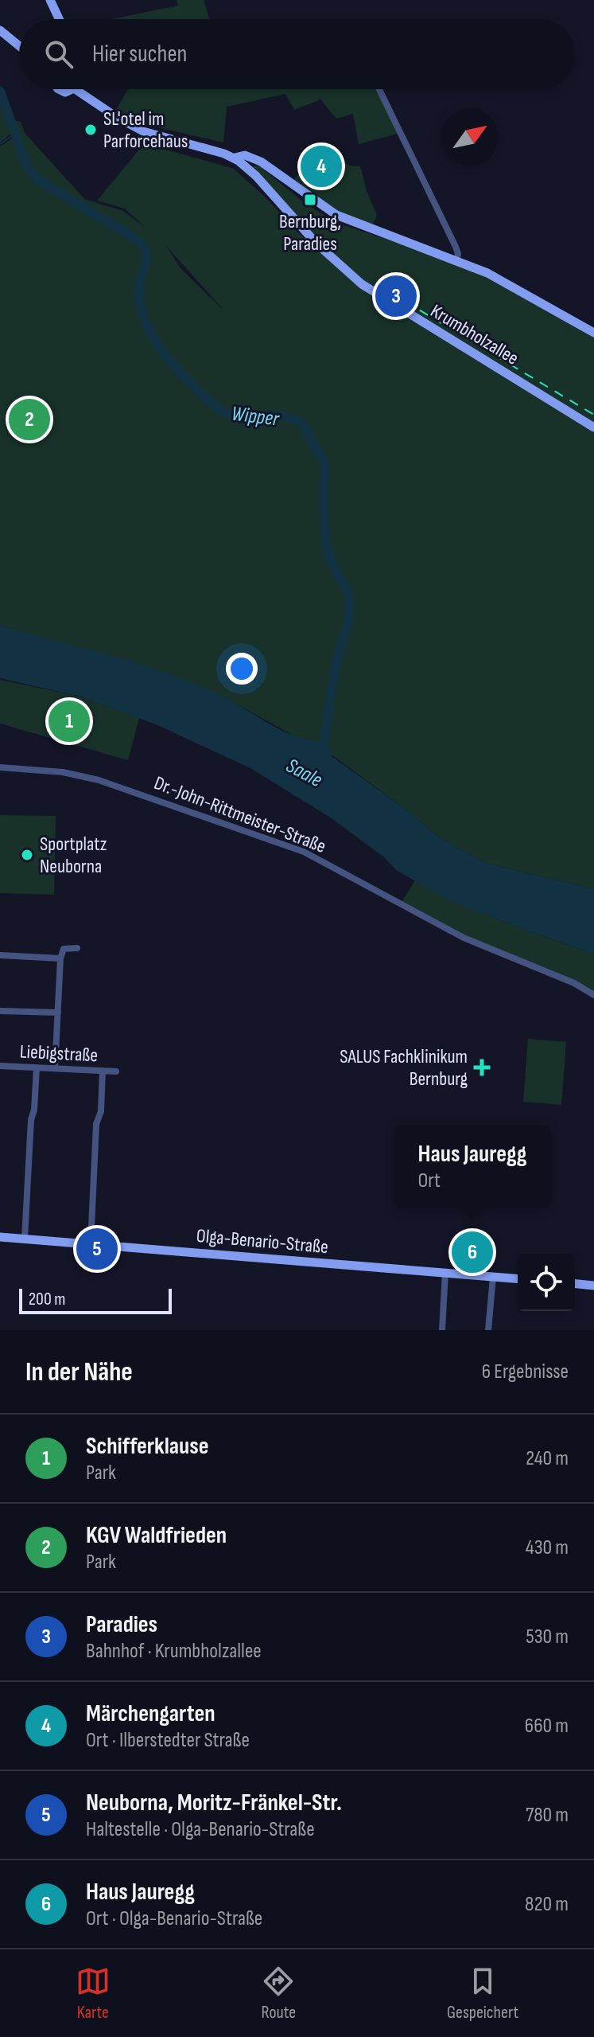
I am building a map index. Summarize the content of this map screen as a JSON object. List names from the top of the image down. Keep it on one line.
{"streets":{"street":["Krumbholzallee","Dr.-John-Rittmeister-Straße","Liebigstraße","Olga-Benario-Straße"]},"water":["Wipper","Saale"],"places":{"other":["SL'otel im Parforcehaus","Sportplatz Neuborna"],"transit":["Bernburg, Paradies"],"health":["SALUS Fachklinikum Bernburg"]},"scale_bar":"200 m","north":"top right","page":{"search":"Hier suchen","pins":["4","3","2","1","5","6"],"popup":["Haus Jauregg","Ort"],"scale":"200 m","heading":["In der Nähe","6 Ergebnisse"],"list":[{"mark":"1","name":"Schifferklause","note":"Park","value":"240 m"},{"mark":"2","name":"KGV Waldfrieden","note":"Park","value":"430 m"},{"mark":"3","name":"Paradies","note":"Bahnhof · Krumbholzallee","value":"530 m"},{"mark":"4","name":"Märchengarten","note":"Ort · Ilberstedter Straße","value":"660 m"},{"mark":"5","name":"Neuborna, Moritz-Fränkel-Str.","note":"Haltestelle · Olga-Benario-Straße","value":"780 m"},{"mark":"6","name":"Haus Jauregg","note":"Ort · Olga-Benario-Straße","value":"820 m"}],"nav":["Karte","Route","Gespeichert"]}}
